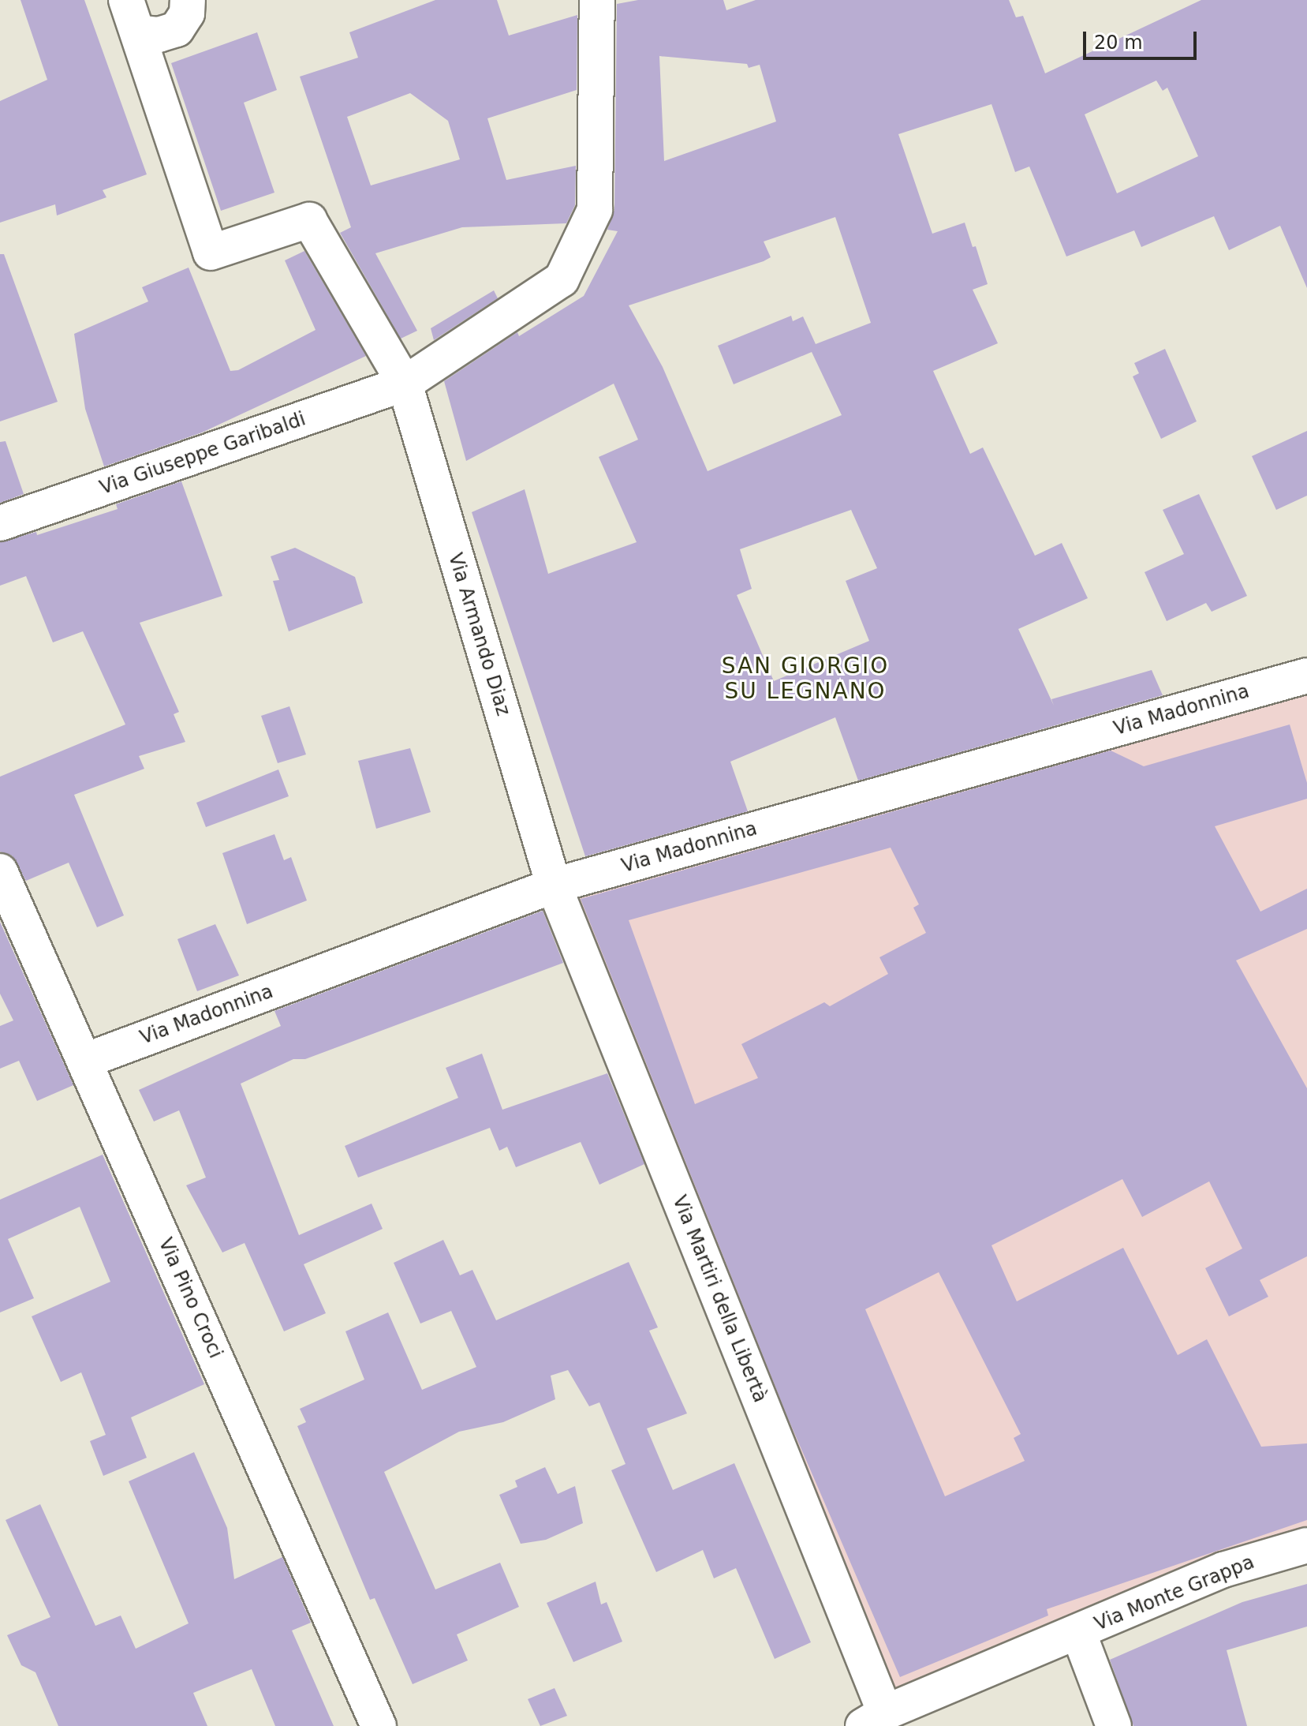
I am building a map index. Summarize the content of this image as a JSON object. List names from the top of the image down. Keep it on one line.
{"streets":{"street":["Via Giuseppe Garibaldi","Via Armando Diaz","Via Madonnina","Via Pino Croci","Via Martiri della Libertà","Via Monte Grappa"]},"crossings":[["Via Giuseppe Garibaldi","Via Armando Diaz"],["Via Armando Diaz","Via Madonnina"],["Via Armando Diaz","Via Martiri della Libertà"],["Via Madonnina","Via Pino Croci"],["Via Madonnina","Via Martiri della Libertà"],["Via Martiri della Libertà","Via Monte Grappa"]],"districts":["SAN GIORGIO SU LEGNANO"],"scale_bar":"20 m"}
